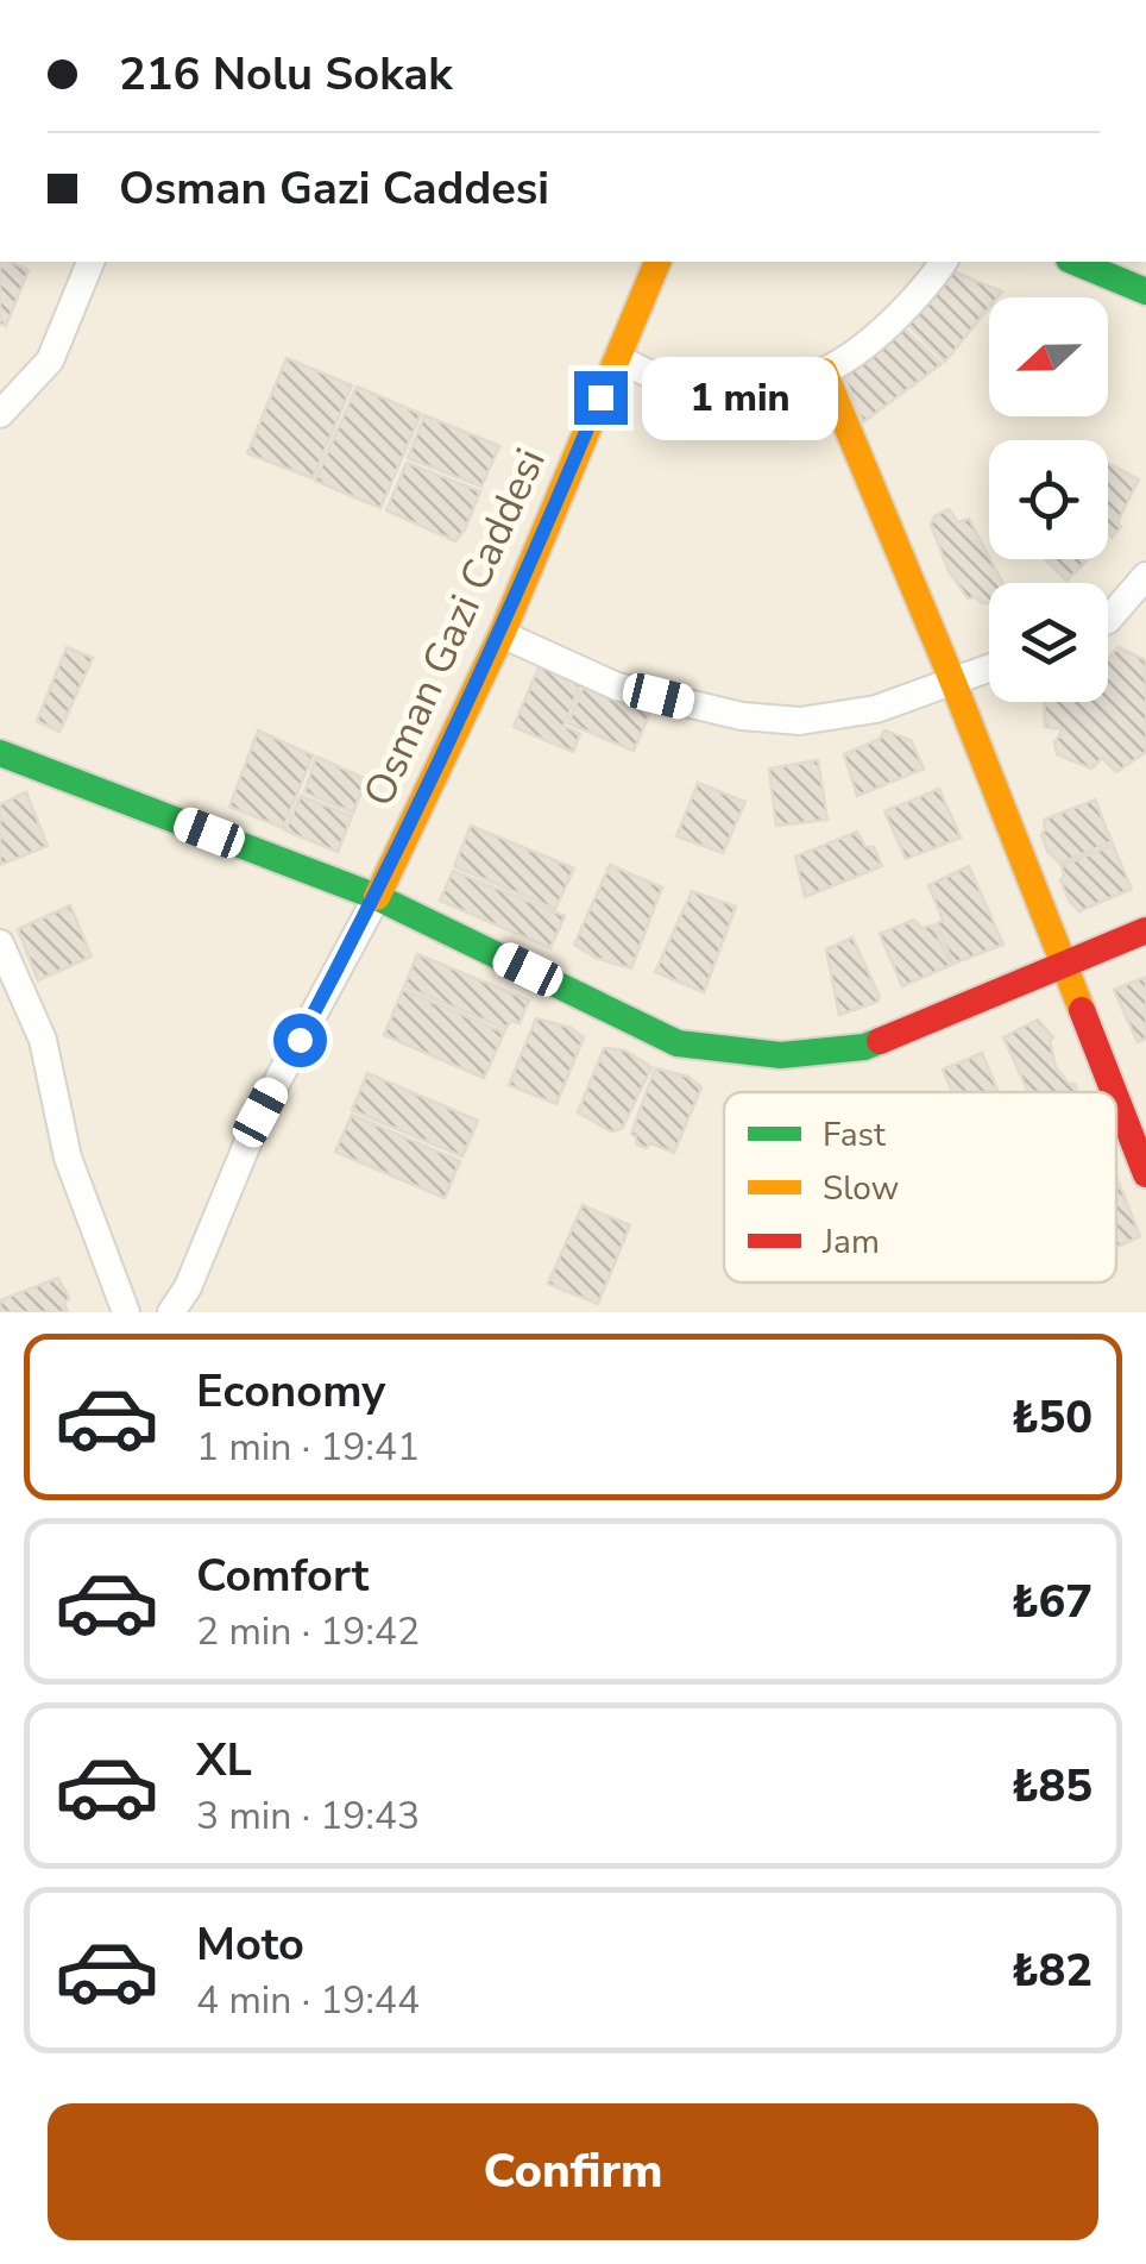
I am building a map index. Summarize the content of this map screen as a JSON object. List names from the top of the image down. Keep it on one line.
{"streets":{"street":["Osman Gazi Caddesi"]},"legend":["Fast","Slow","Jam"],"north":"left","page":{"banner":["216 Nolu Sokak","Osman Gazi Caddesi"],"bubble":"1 min","list":[{"name":"Economy","note":"1 min · 19:41","value":"₺50"},{"name":"Comfort","note":"2 min · 19:42","value":"₺67"},{"name":"XL","note":"3 min · 19:43","value":"₺85"},{"name":"Moto","note":"4 min · 19:44","value":"₺82"}],"buttons":"Confirm"}}
